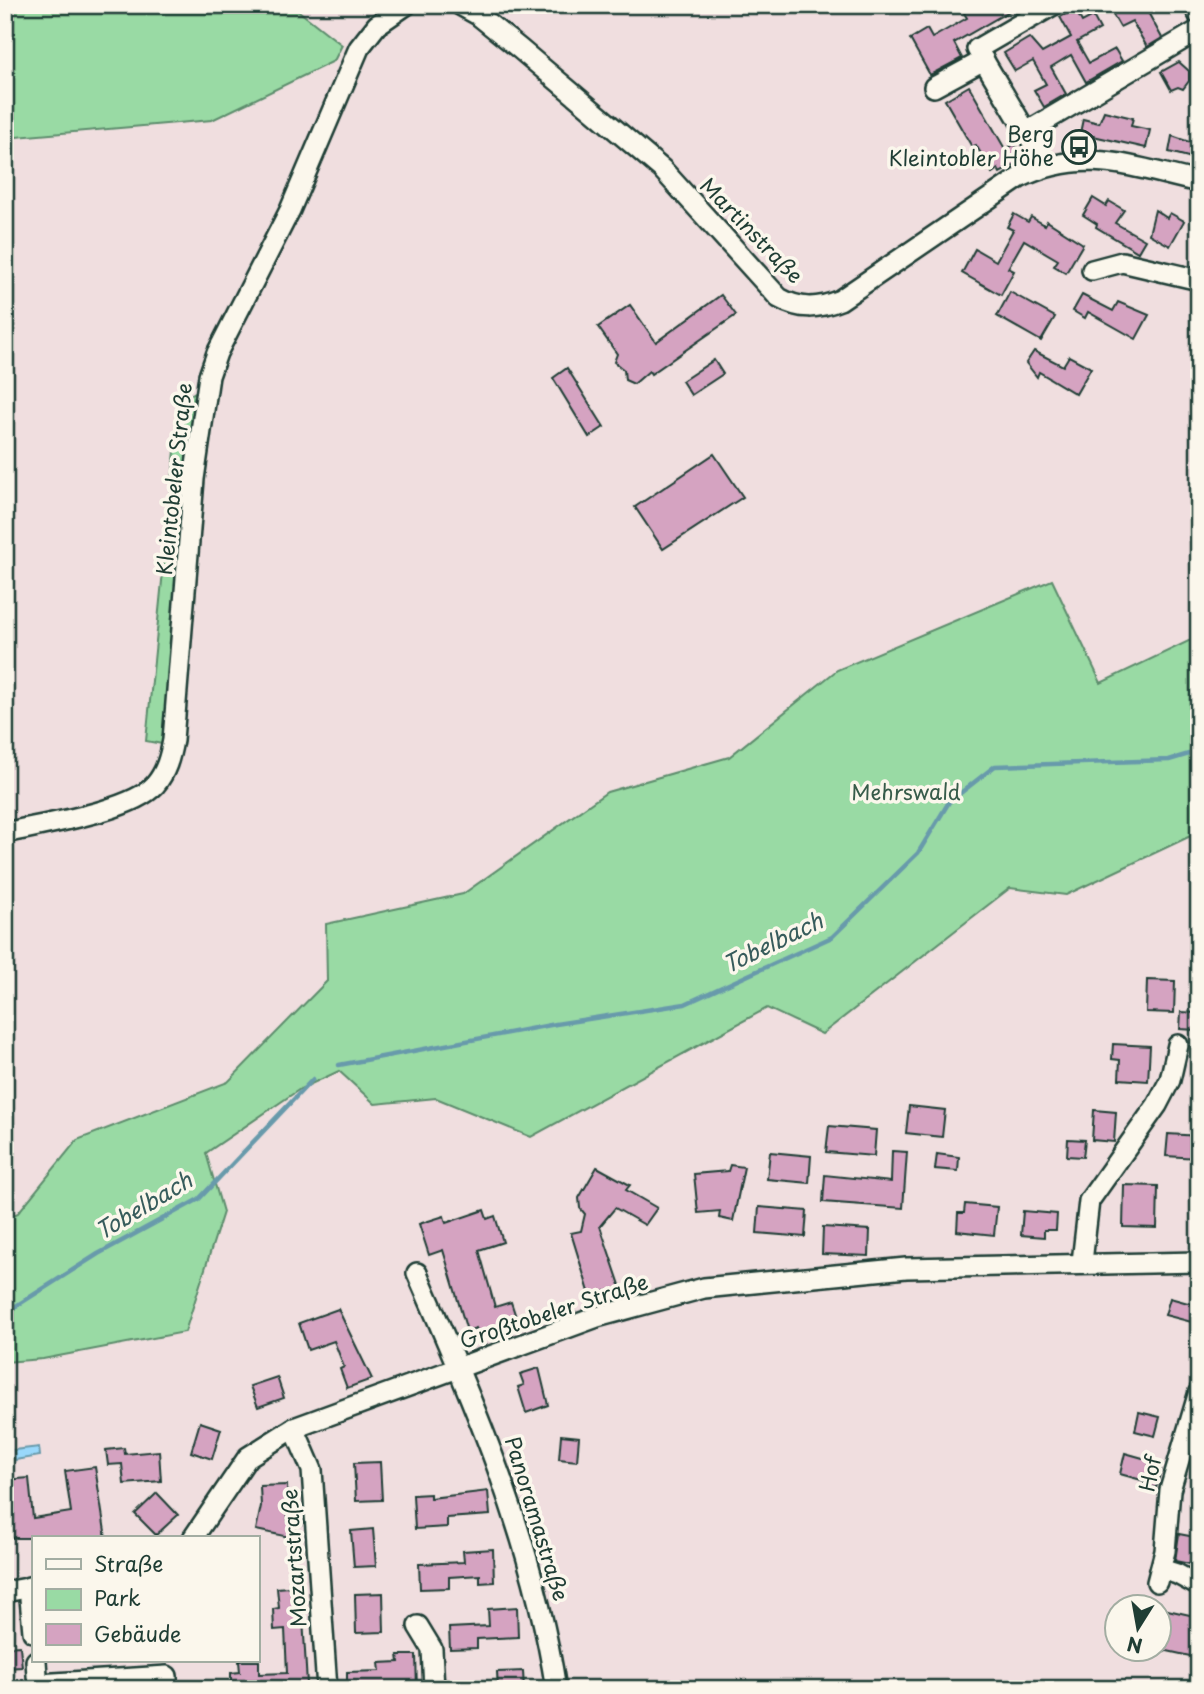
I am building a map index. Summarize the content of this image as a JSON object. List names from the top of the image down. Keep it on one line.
{"streets":{"street":["Martinstraße","Kleintobeler Straße","Großtobeler Straße","Hof","Panoramastraße","Mozartstraße"]},"crossings":[["Großtobeler Straße","Panoramastraße"],["Großtobeler Straße","Mozartstraße"]],"water":["Tobelbach"],"parks":["Mehrswald"],"places":{"bus stop":["Berg Kleintobler Höhe"]},"legend":["Straße","Park","Gebäude"],"north":"bottom"}
